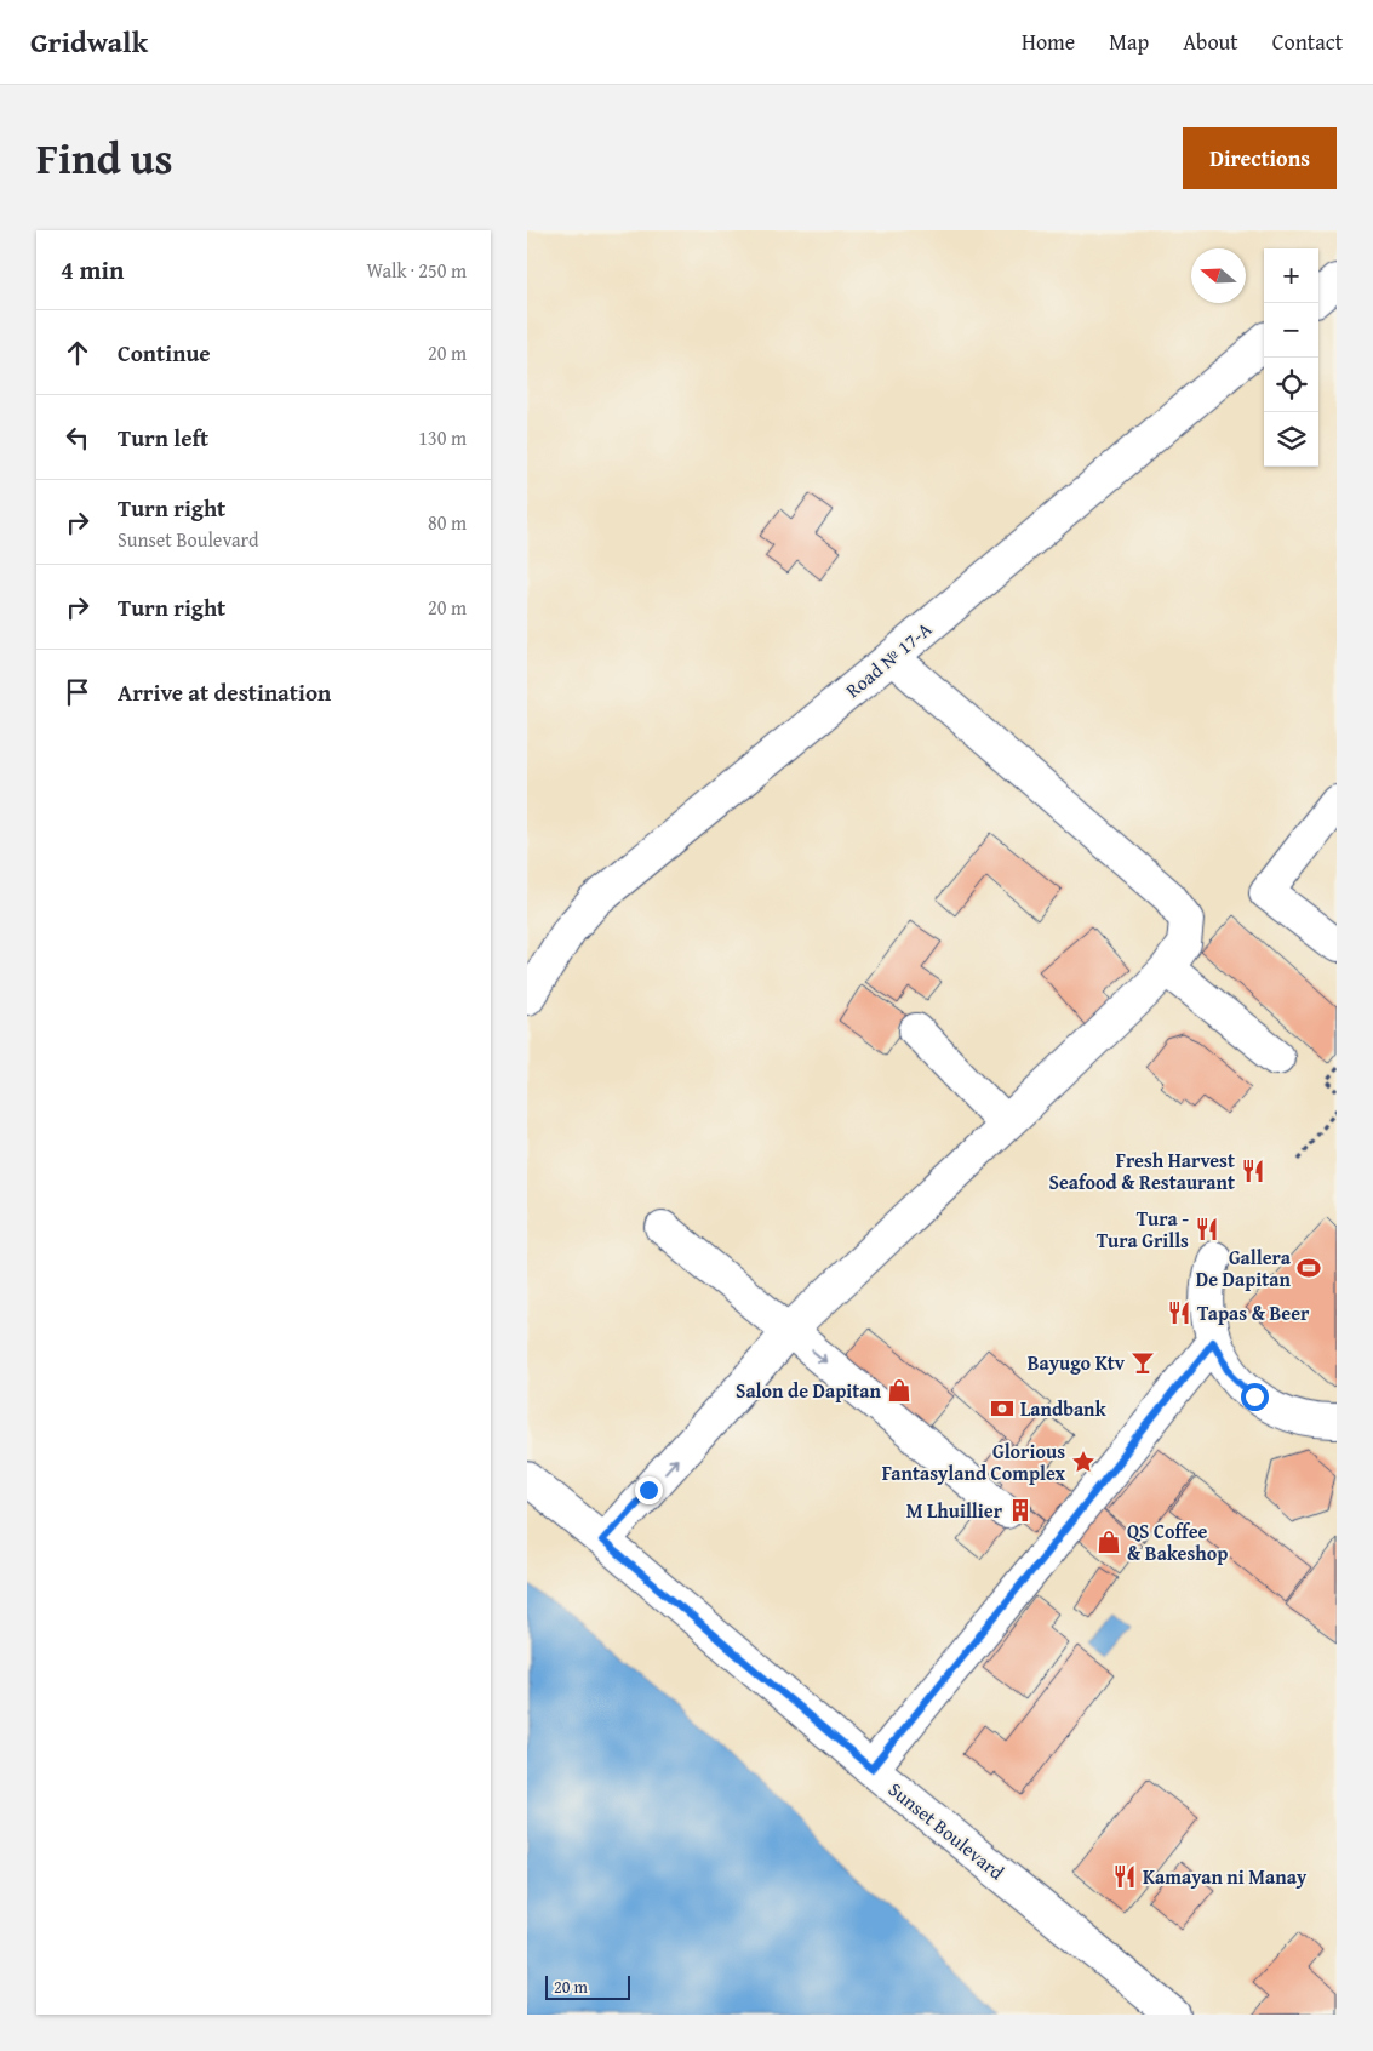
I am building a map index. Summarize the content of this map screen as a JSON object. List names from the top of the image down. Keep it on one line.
{"streets":{"street":["Road № 17-A","Sunset Boulevard"]},"places":{"restaurant":["Fresh Harvest Seafood & Restaurant","Tura - Tura Grills","Tapas & Beer","Kamayan ni Manay"],"sports":["Gallera De Dapitan"],"bar":["Bayugo Ktv"],"shop":["Salon de Dapitan","QS Coffee & Bakeshop"],"bank":["Landbank"],"place":["Glorious Fantasyland Complex"],"building":["M Lhuillier"]},"scale_bar":"20 m","north":"left","page":{"header":"Gridwalk","nav":["Home","Map","About","Contact"],"title":"Find us","buttons":"Directions","heading":["4 min","Walk · 250 m"],"map_buttons":["+","−"],"list":[["Continue","20 m"],["Turn left","130 m"],["Turn right","Sunset Boulevard","80 m"],["Turn right","20 m"],"Arrive at destination"],"scale":"20 m"}}
